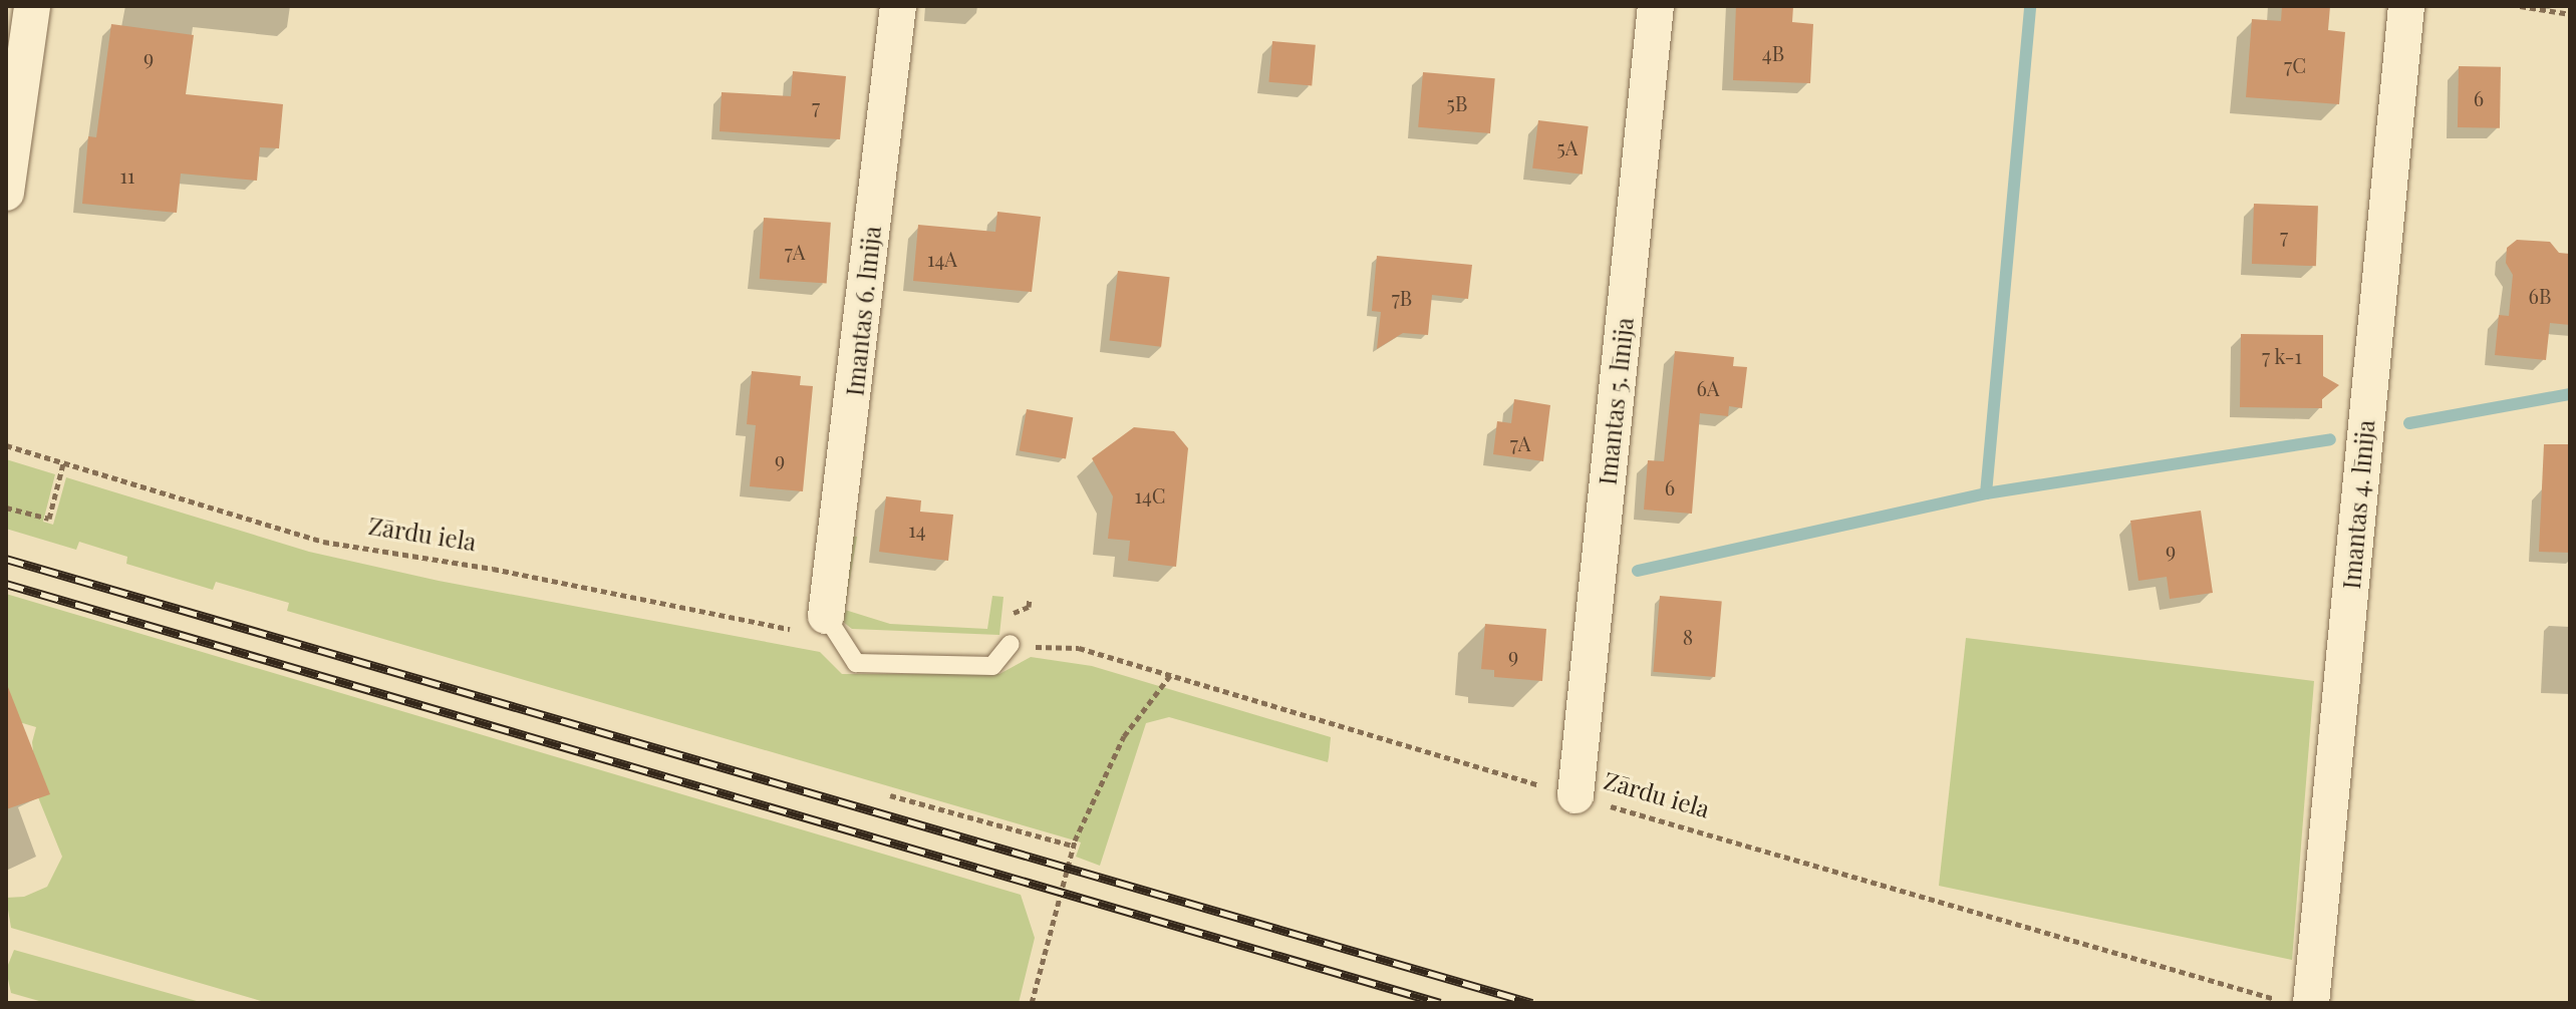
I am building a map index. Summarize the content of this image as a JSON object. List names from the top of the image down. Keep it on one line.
{"streets":{"street":["Imantas 6. līnija","Imantas 5. līnija","Imantas 4. līnija"],"path":["Zārdu iela"]},"crossings":[["Imantas 6. līnija","Zārdu iela"],["Imantas 5. līnija","Zārdu iela"]],"house_numbers":["4B","9","7C","6","5B","7","5A","11","7","7A","14A","6B","7B","7 k-1","6A","7A","9","6","14C","14","9","8","9"]}
